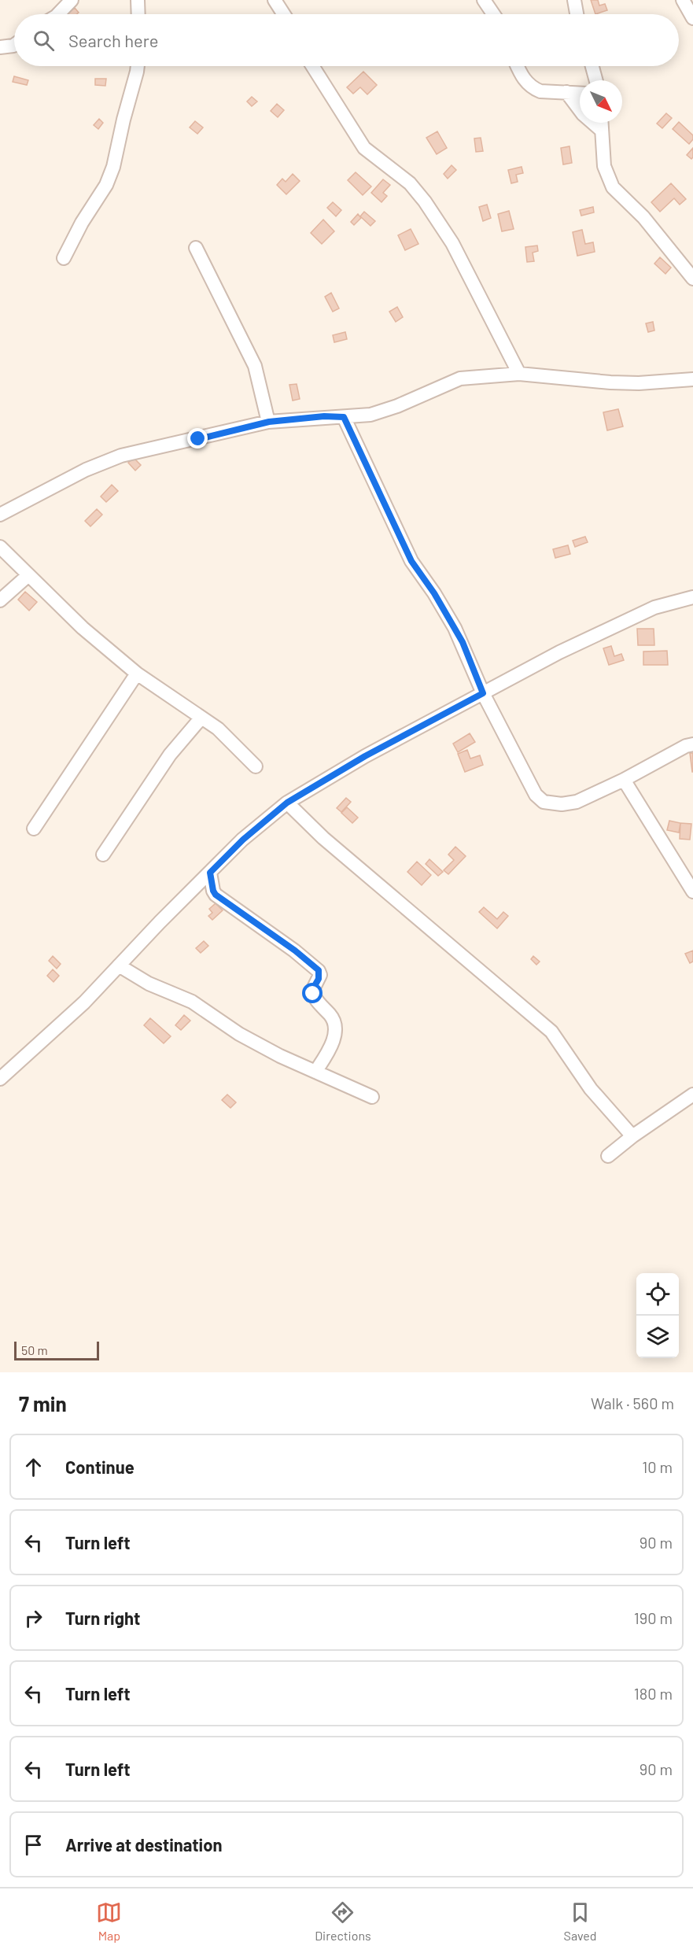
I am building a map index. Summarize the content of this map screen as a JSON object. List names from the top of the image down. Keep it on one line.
{"scale_bar":"50 m","north":"bottom right","page":{"search":"Search here","scale":"50 m","heading":["7 min","Walk · 560 m"],"list":[["Continue","10 m"],["Turn left","90 m"],["Turn right","190 m"],["Turn left","180 m"],["Turn left","90 m"],"Arrive at destination"],"nav":["Map","Directions","Saved"]}}
